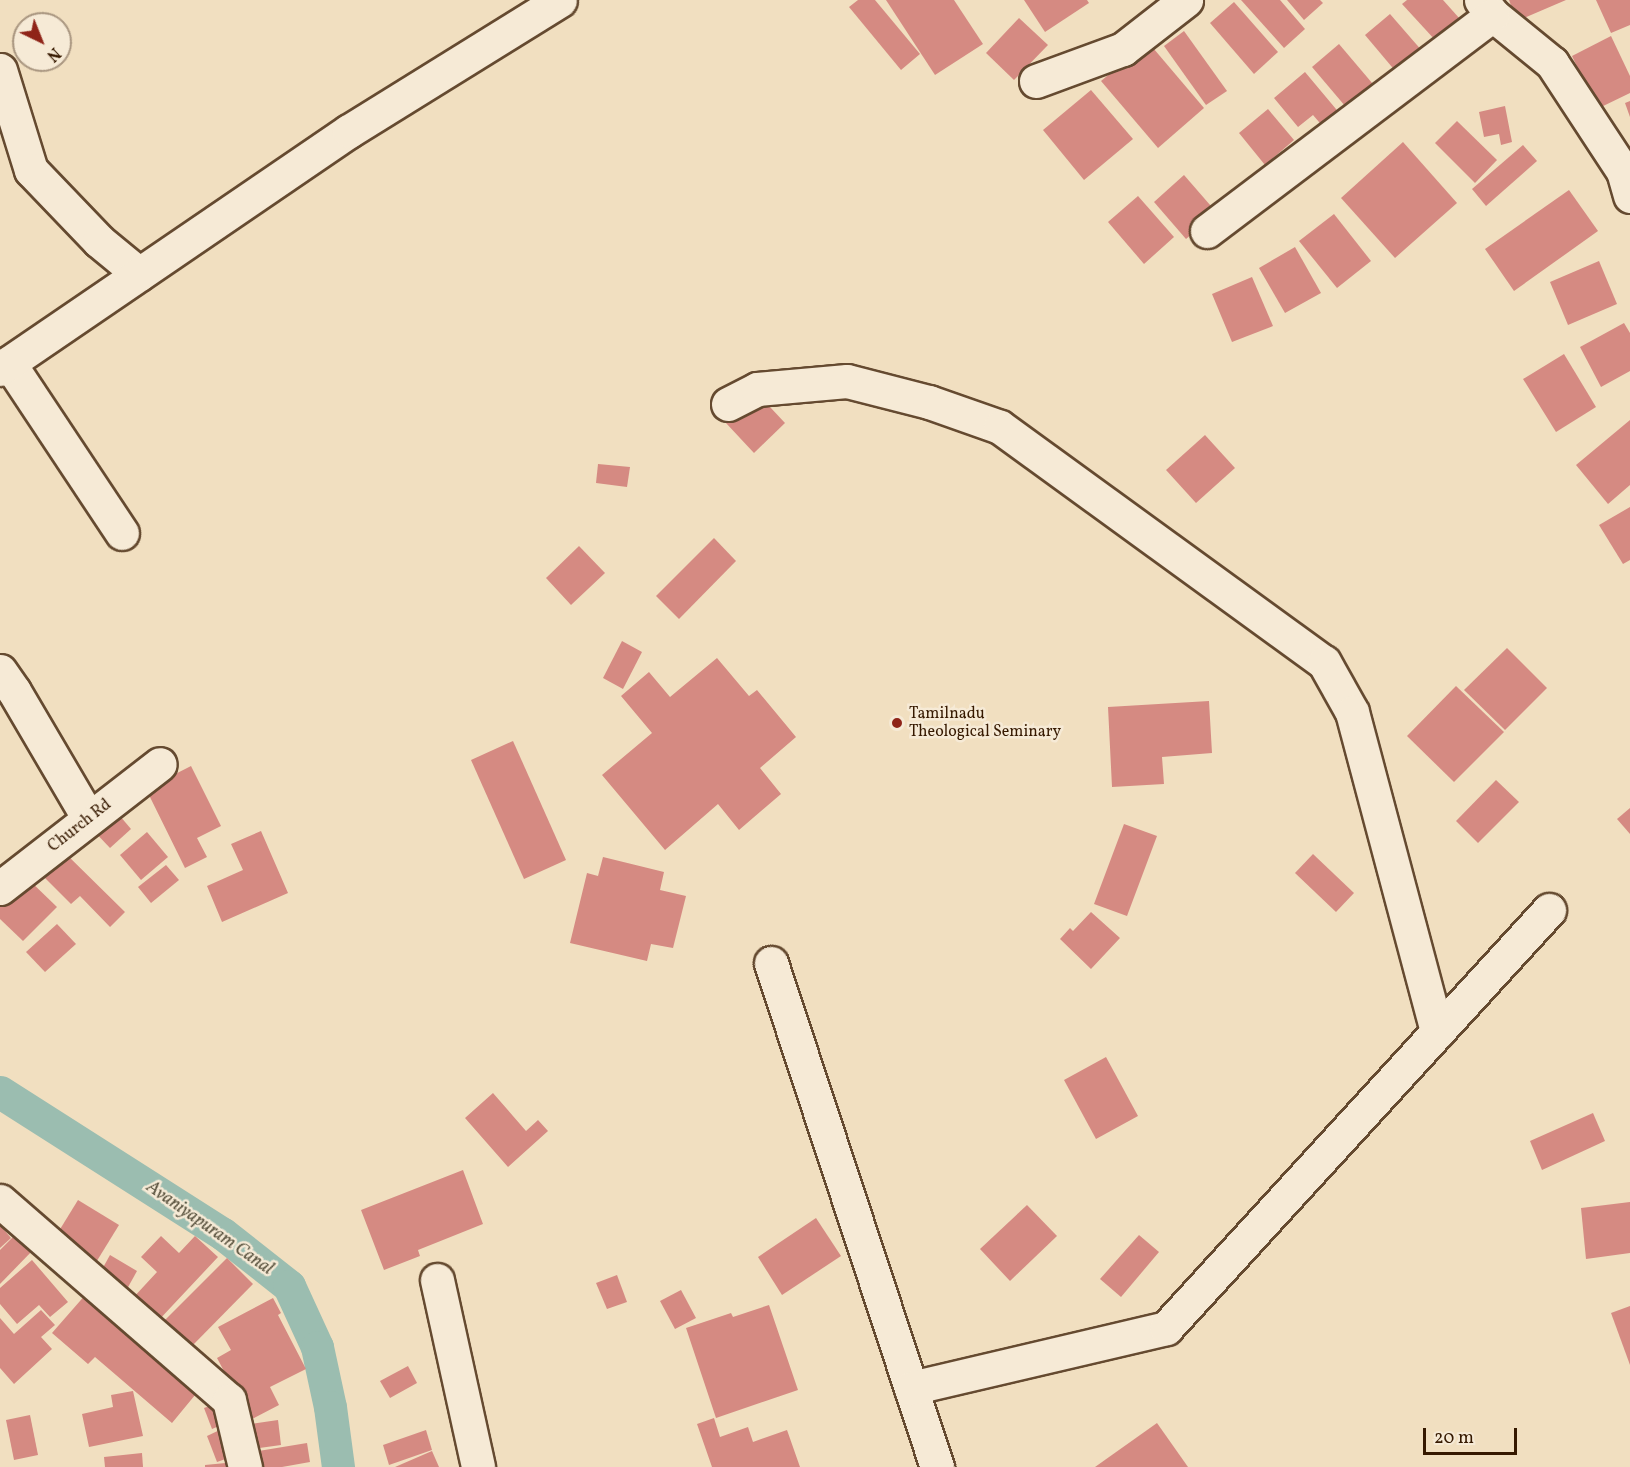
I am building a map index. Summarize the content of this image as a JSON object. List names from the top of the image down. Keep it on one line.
{"streets":{"street":["Church Rd"]},"water":["Avaniyapuram Canal"],"places":["Tamilnadu Theological Seminary"],"scale_bar":"20 m","north":"bottom right"}
